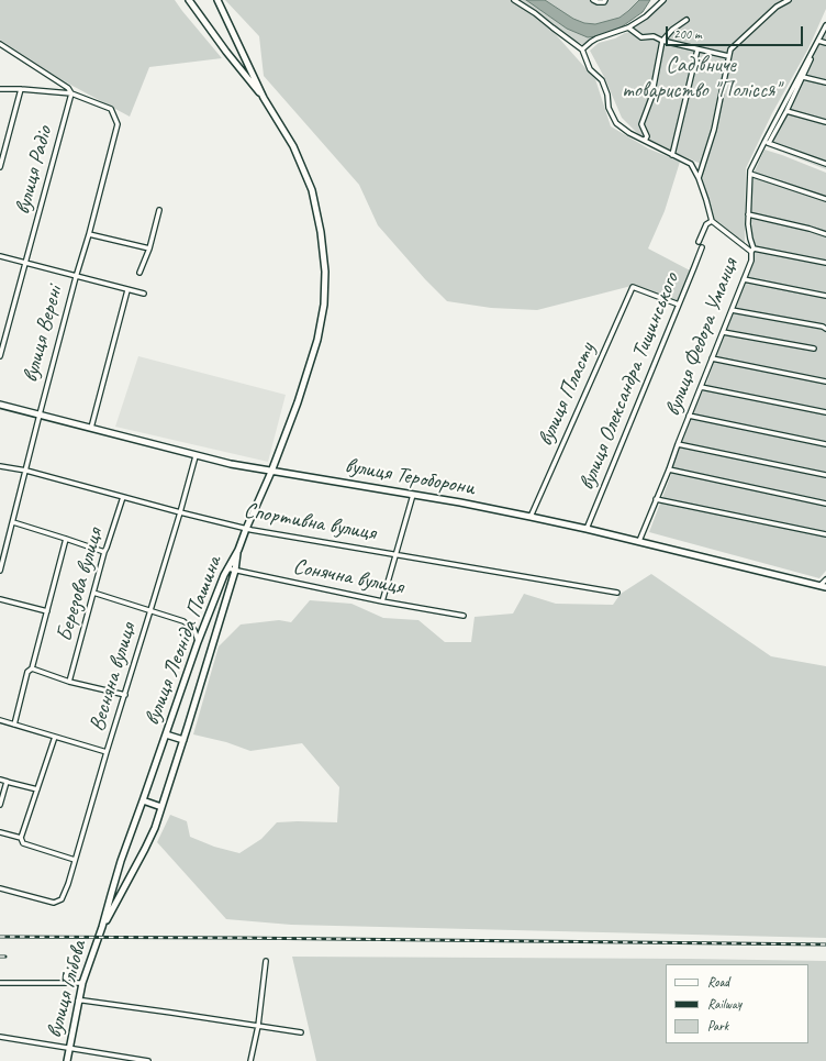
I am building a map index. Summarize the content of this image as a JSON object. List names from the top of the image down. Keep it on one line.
{"streets":{"main road":["вулиця Тероборони","вулиця Леоніда Пашина","вулиця Глібова"],"street":["вулиця Радіо","вулиця Верені","вулиця Федора Уманця","вулиця Олександра Тищинського","вулиця Пласту","Спортивна вулиця","Сонячна вулиця","Березова вулиця","Весняна вулиця"]},"crossings":[["вулиця Радіо","вулиця Верені"],["вулиця Верені","вулиця Тероборони"],["вулиця Верені","Спортивна вулиця"],["вулиця Федора Уманця","вулиця Тероборони"],["вулиця Олександра Тищинського","вулиця Пласту"],["вулиця Олександра Тищинського","вулиця Тероборони"],["вулиця Пласту","вулиця Тероборони"],["вулиця Тероборони","Весняна вулиця"],["Спортивна вулиця","Березова вулиця"],["Спортивна вулиця","Весняна вулиця"],["Сонячна вулиця","вулиця Леоніда Пашина"],["вулиця Леоніда Пашина","вулиця Глібова"]],"parks":["Садівниче товариство \"Полісся\""],"legend":["Road","Railway","Park"],"scale_bar":"200 m"}
